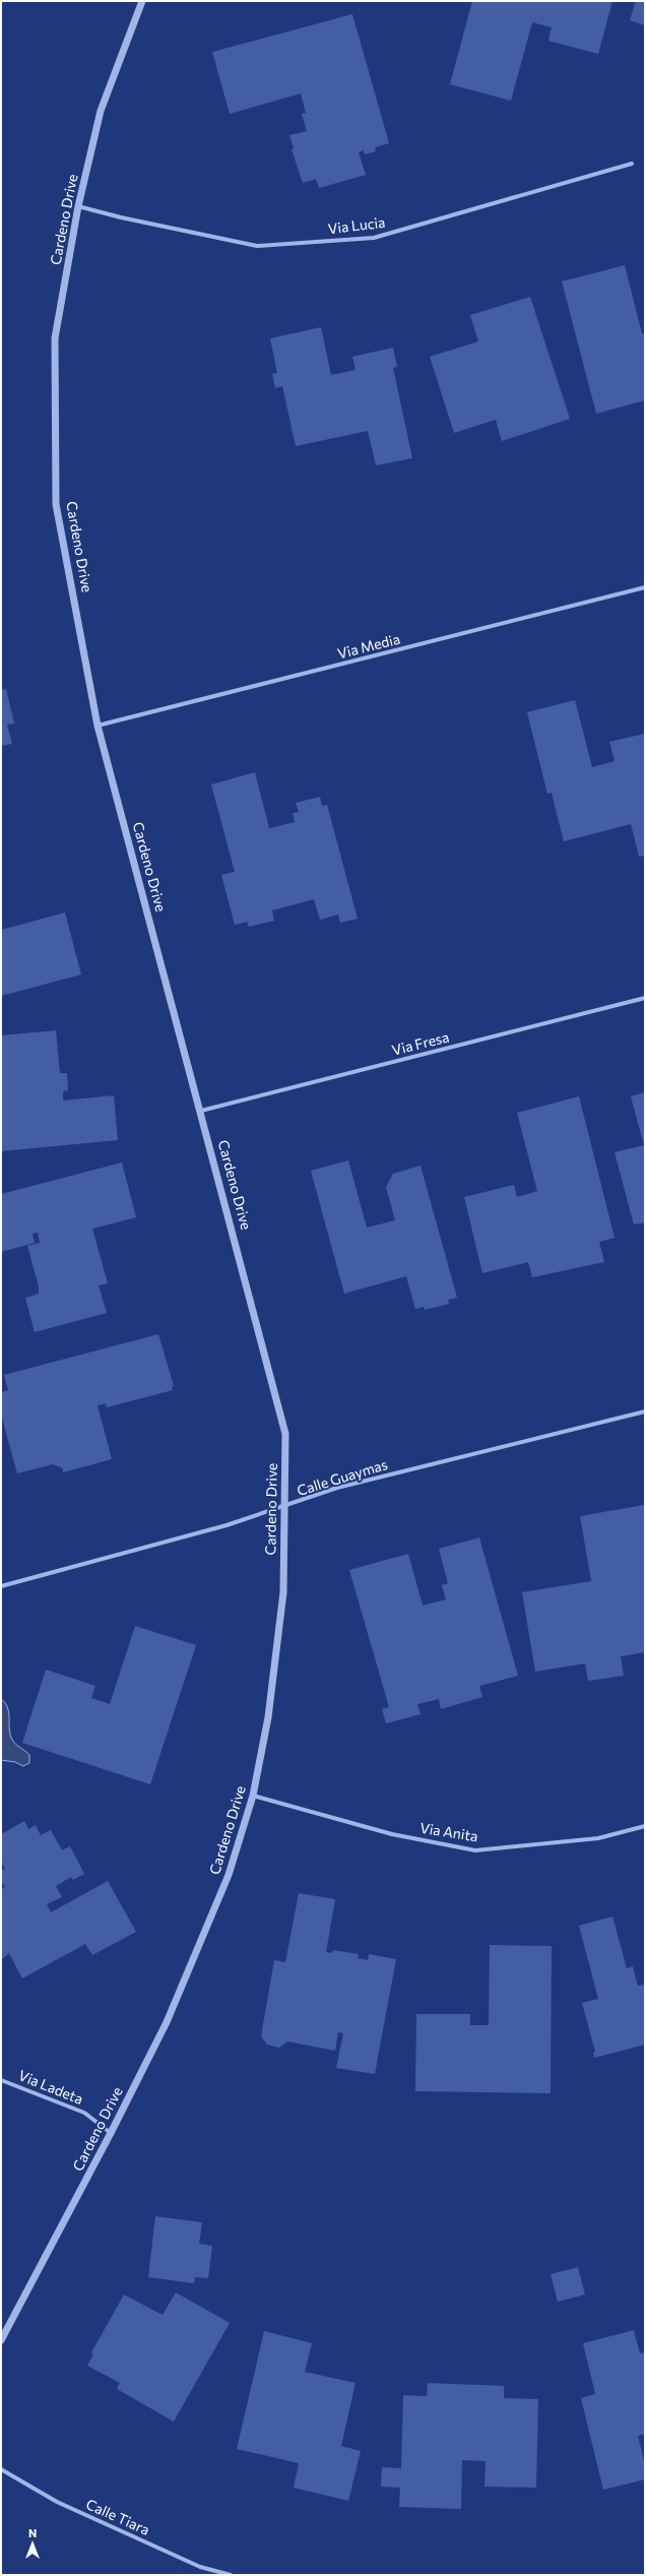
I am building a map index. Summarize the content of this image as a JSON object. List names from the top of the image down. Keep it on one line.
{"streets":{"street":["Cardeno Drive","Via Lucia","Via Media","Via Fresa","Calle Guaymas","Via Anita","Via Ladeta","Calle Tiara"]},"crossings":[["Cardeno Drive","Via Lucia"],["Cardeno Drive","Via Media"],["Cardeno Drive","Via Fresa"],["Cardeno Drive","Calle Guaymas"],["Cardeno Drive","Via Anita"],["Cardeno Drive","Via Ladeta"]],"north":"top"}
